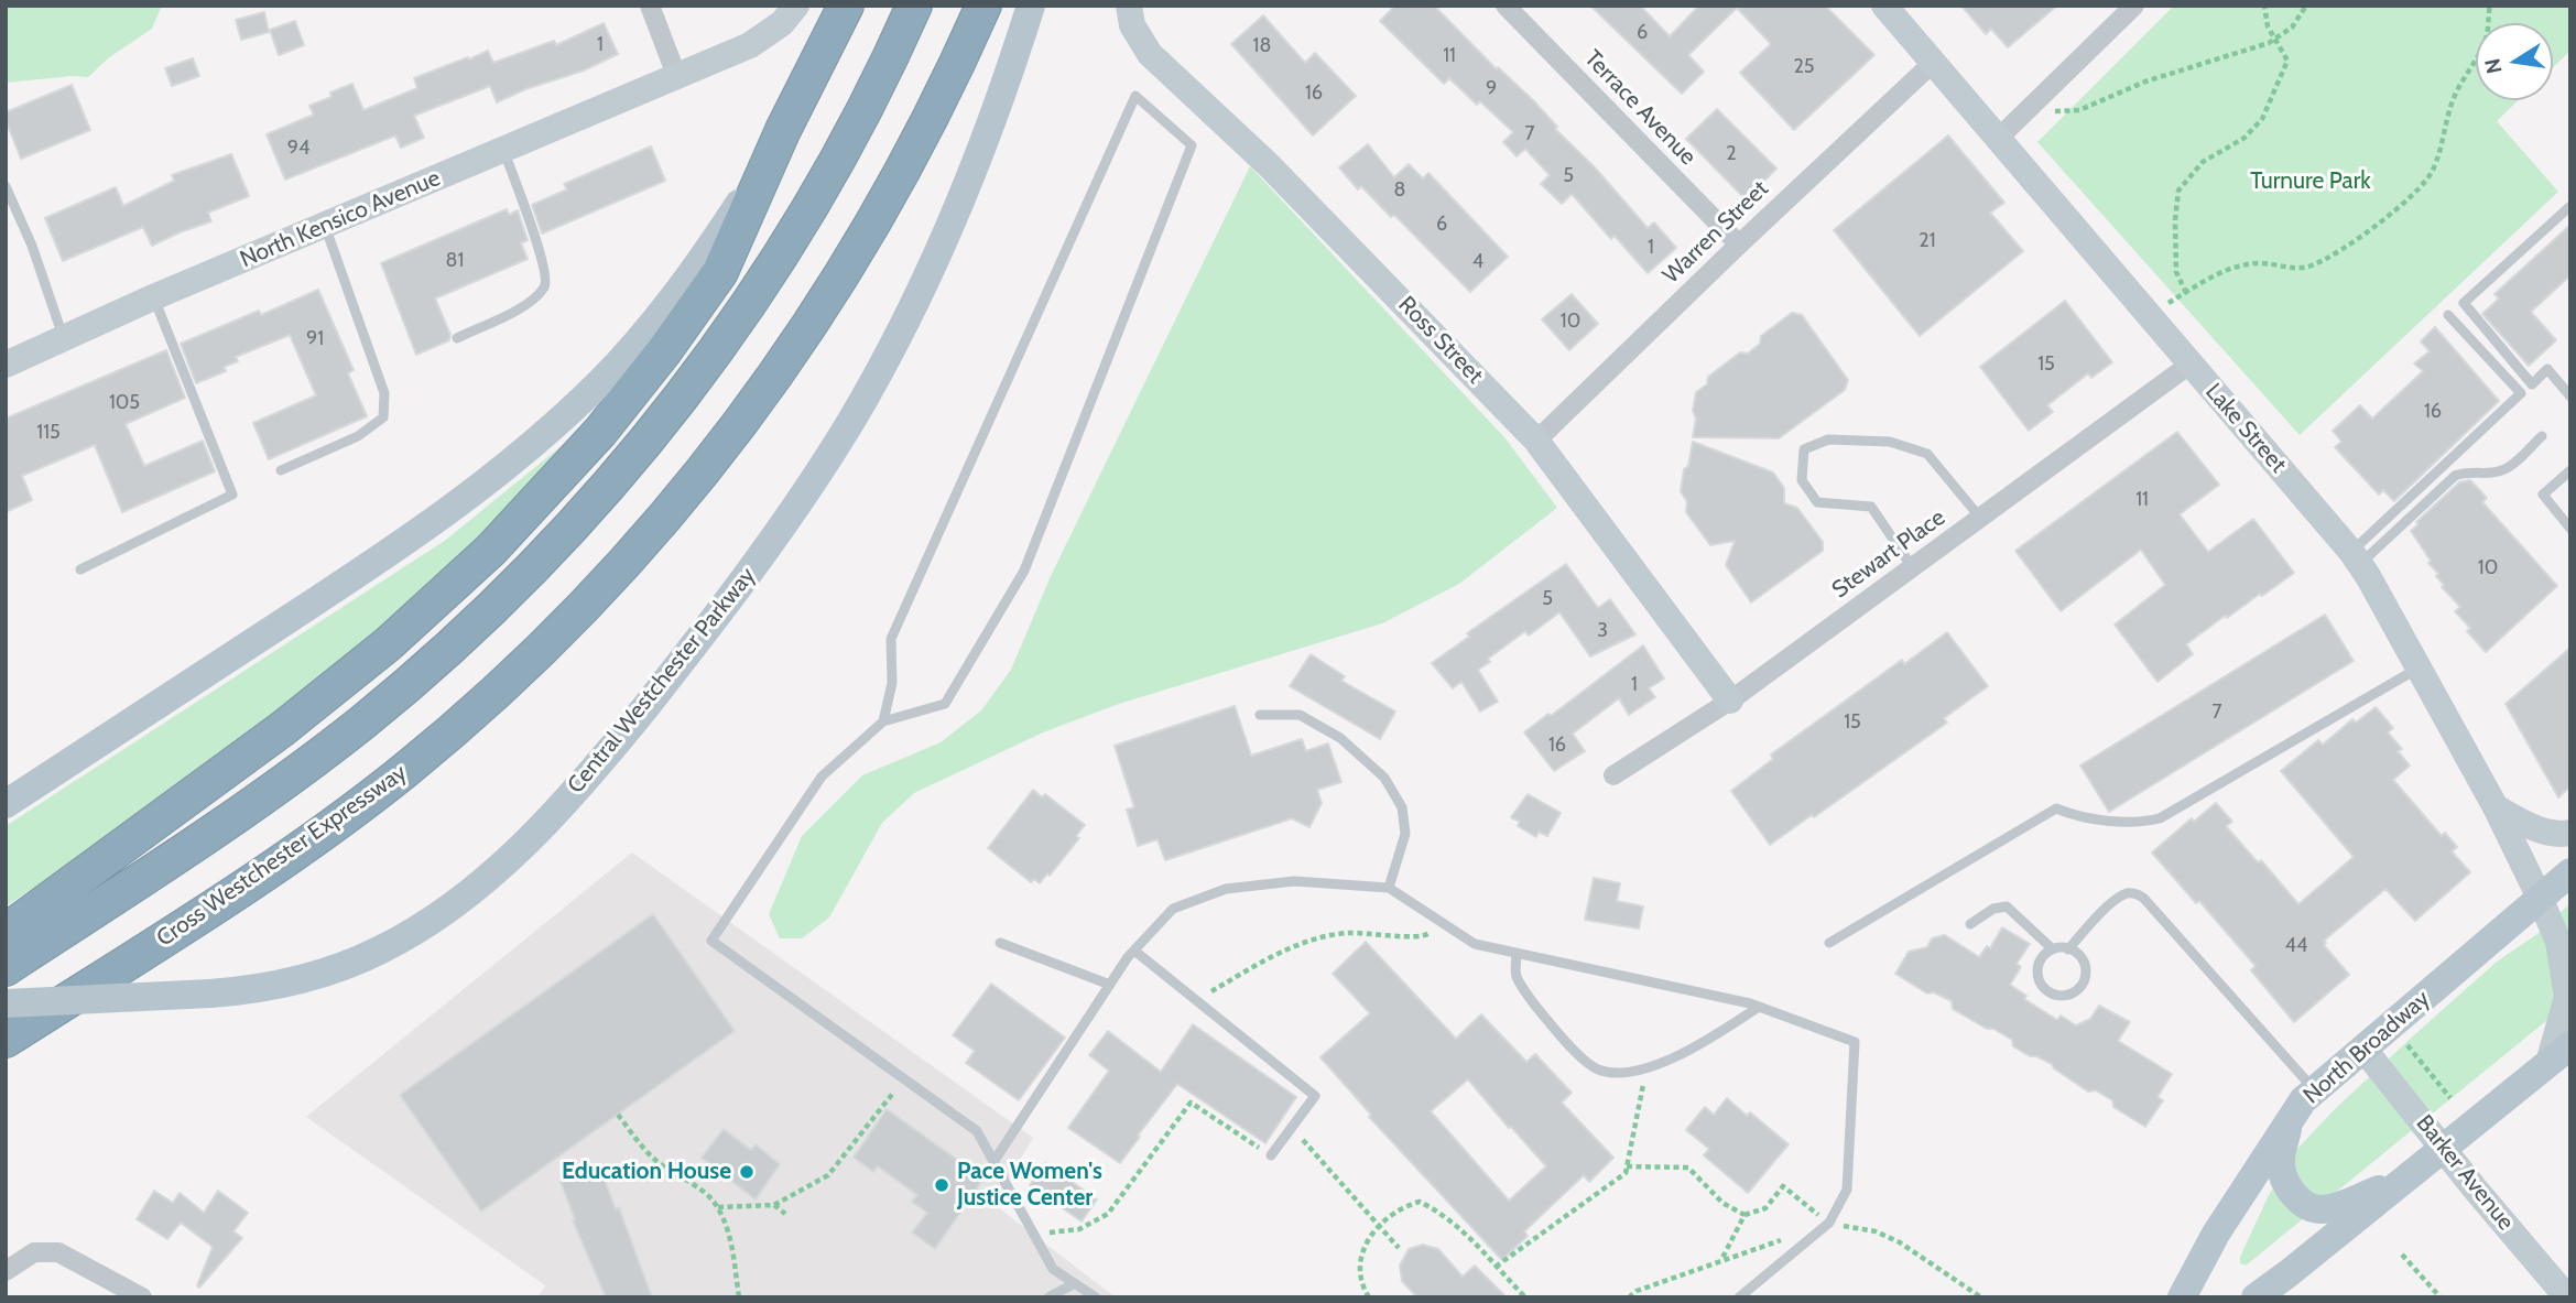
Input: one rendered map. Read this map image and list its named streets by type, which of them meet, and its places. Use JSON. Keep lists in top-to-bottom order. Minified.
{"streets":{"highway":["Cross Westchester Expressway"],"main road":["Central Westchester Parkway","North Broadway"],"street":["Terrace Avenue","North Kensico Avenue","Warren Street","Ross Street","Lake Street","Stewart Place","Barker Avenue"]},"crossings":[["Terrace Avenue","Warren Street"],["Warren Street","Ross Street"],["Warren Street","Lake Street"],["Ross Street","Stewart Place"],["Lake Street","Stewart Place"],["Lake Street","North Broadway"],["North Broadway","Barker Avenue"]],"parks":["Turnure Park"],"places":["Education House","Pace Women's Justice Center"],"house_numbers":["6","1","18","11","25","9","16","7","94","2","5","8","6","21","1","81","4","10","91","15","105","16","115","11","10","5","3","1","7","15","16","44"],"north":"left"}
